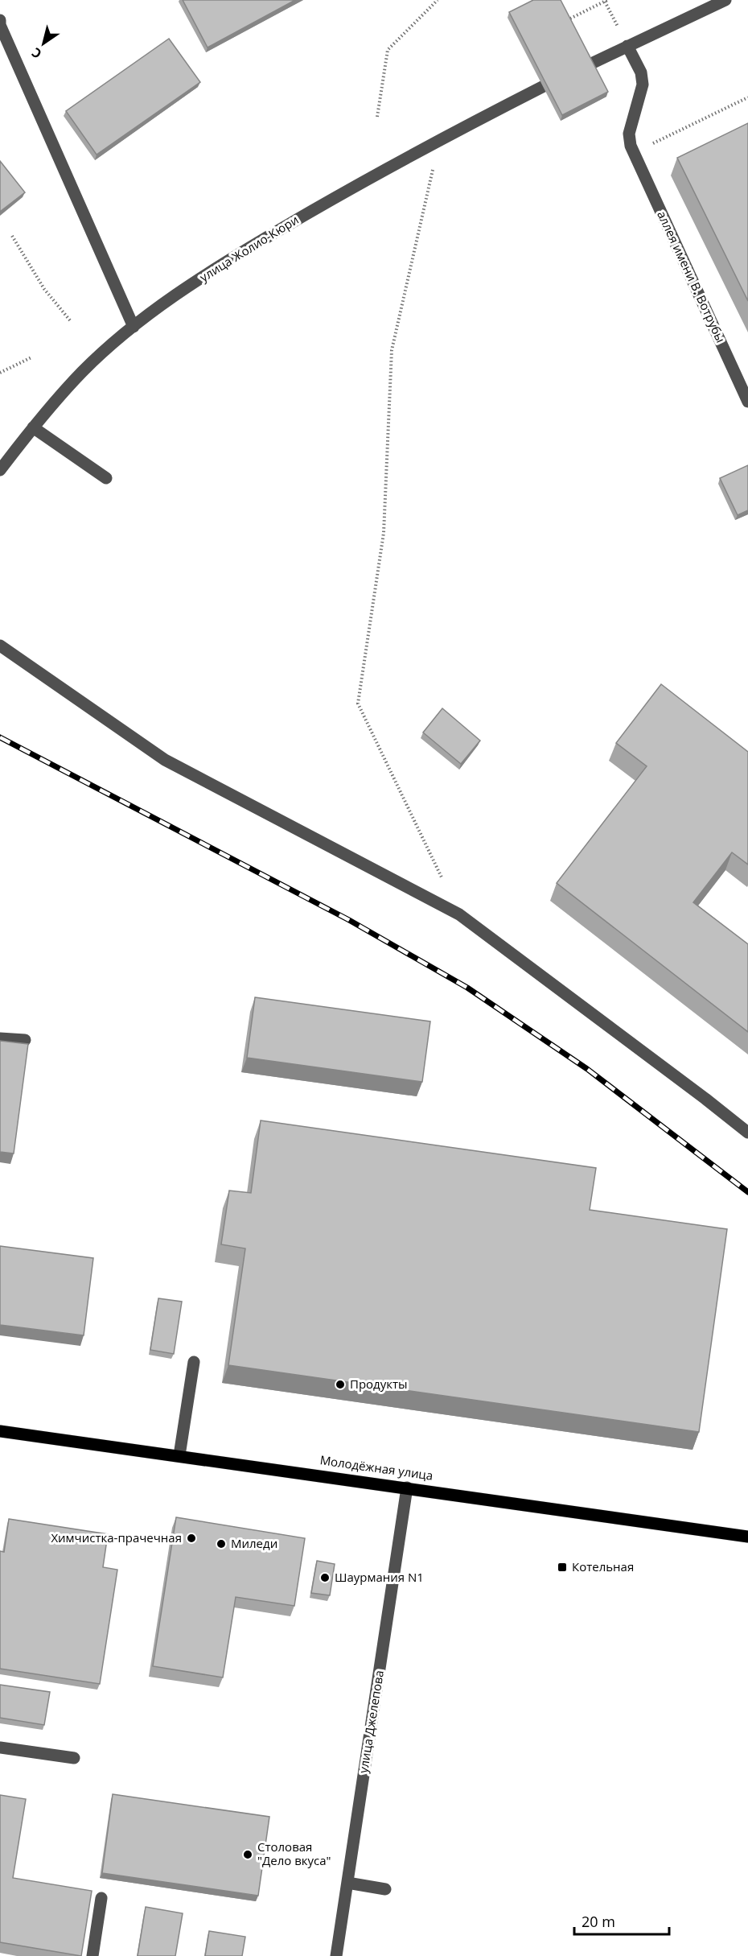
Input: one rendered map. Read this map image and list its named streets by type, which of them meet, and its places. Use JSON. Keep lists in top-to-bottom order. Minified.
{"streets":{"main road":["Молодёжная улица"],"street":["улица Жолио-Кюри","аллея имени В. Вотрубы","улица Джелепова"]},"crossings":[["Молодёжная улица","улица Джелепова"]],"places":{"other":["Продукты","Химчистка-прачечная","Миледи","Шаурмания N1","Столовая \"Дело вкуса\""],"transit":["Котельная"]},"scale_bar":"20 m","north":"bottom left"}
